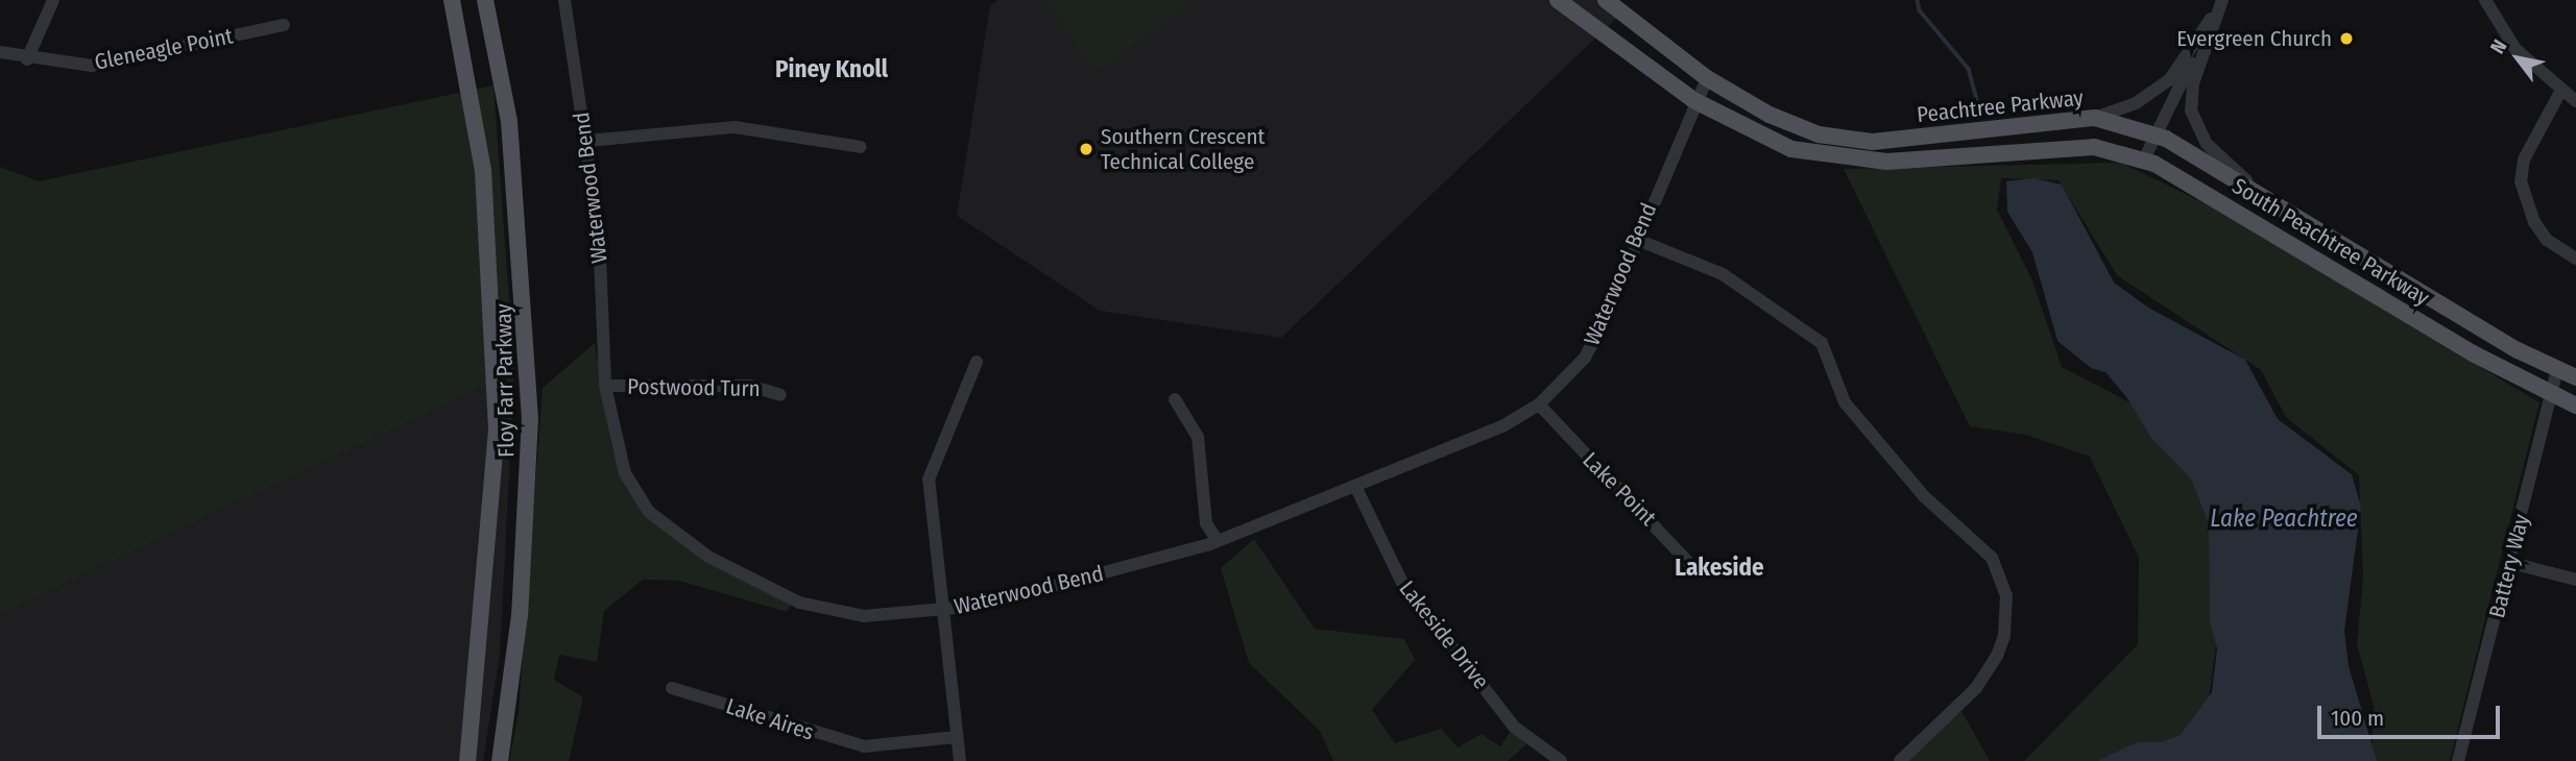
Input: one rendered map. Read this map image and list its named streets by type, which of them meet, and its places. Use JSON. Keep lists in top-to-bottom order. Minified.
{"streets":{"main road":["Peachtree Parkway","South Peachtree Parkway","Floy Farr Parkway"],"street":["Gleneagle Point","Waterwood Bend","Postwood Turn","Lake Point","Battery Way","Lakeside Drive","Lake Aires"]},"crossings":[["Peachtree Parkway","Waterwood Bend"],["Peachtree Parkway","South Peachtree Parkway"],["Waterwood Bend","Postwood Turn"],["Waterwood Bend","Lake Point"],["Waterwood Bend","Lakeside Drive"],["South Peachtree Parkway","Battery Way"]],"districts":["Piney Knoll","Lakeside"],"water":["Lake Peachtree"],"places":["Evergreen Church","Southern Crescent Technical College"],"scale_bar":"100 m","north":"top left"}
